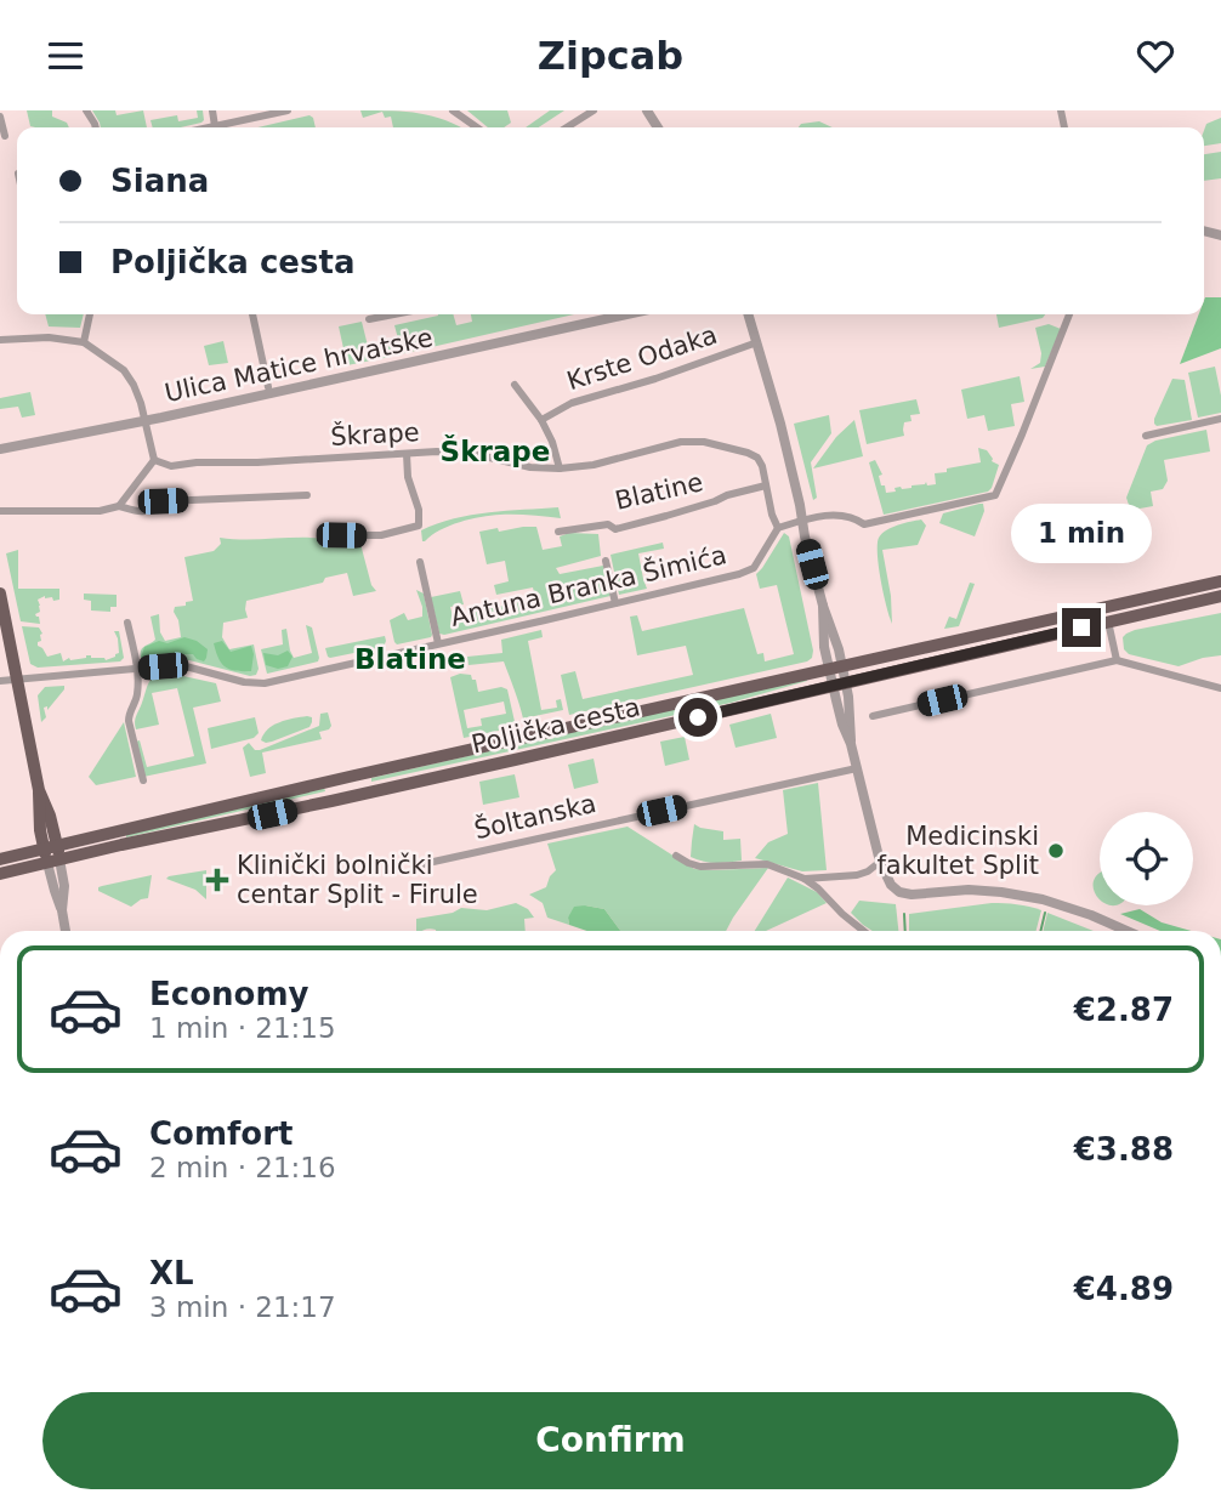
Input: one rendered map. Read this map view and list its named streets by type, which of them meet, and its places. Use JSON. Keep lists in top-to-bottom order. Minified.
{"streets":{"main road":["Poljička cesta"],"street":["Krste Odaka","Ulica Matice hrvatske","Škrape","Blatine","Antuna Branka Šimića","Šoltanska"]},"crossings":[["Škrape","Blatine"]],"districts":["Škrape","Blatine"],"places":{"other":["Medicinski fakultet Split"],"health":["Klinički bolnički centar Split - Firule"]},"page":{"header":"Zipcab","banner":["Siana","Poljička cesta"],"bubble":"1 min","list":[{"name":"Economy","note":"1 min · 21:15","value":"€2.87"},{"name":"Comfort","note":"2 min · 21:16","value":"€3.88"},{"name":"XL","note":"3 min · 21:17","value":"€4.89"}],"buttons":"Confirm"}}
